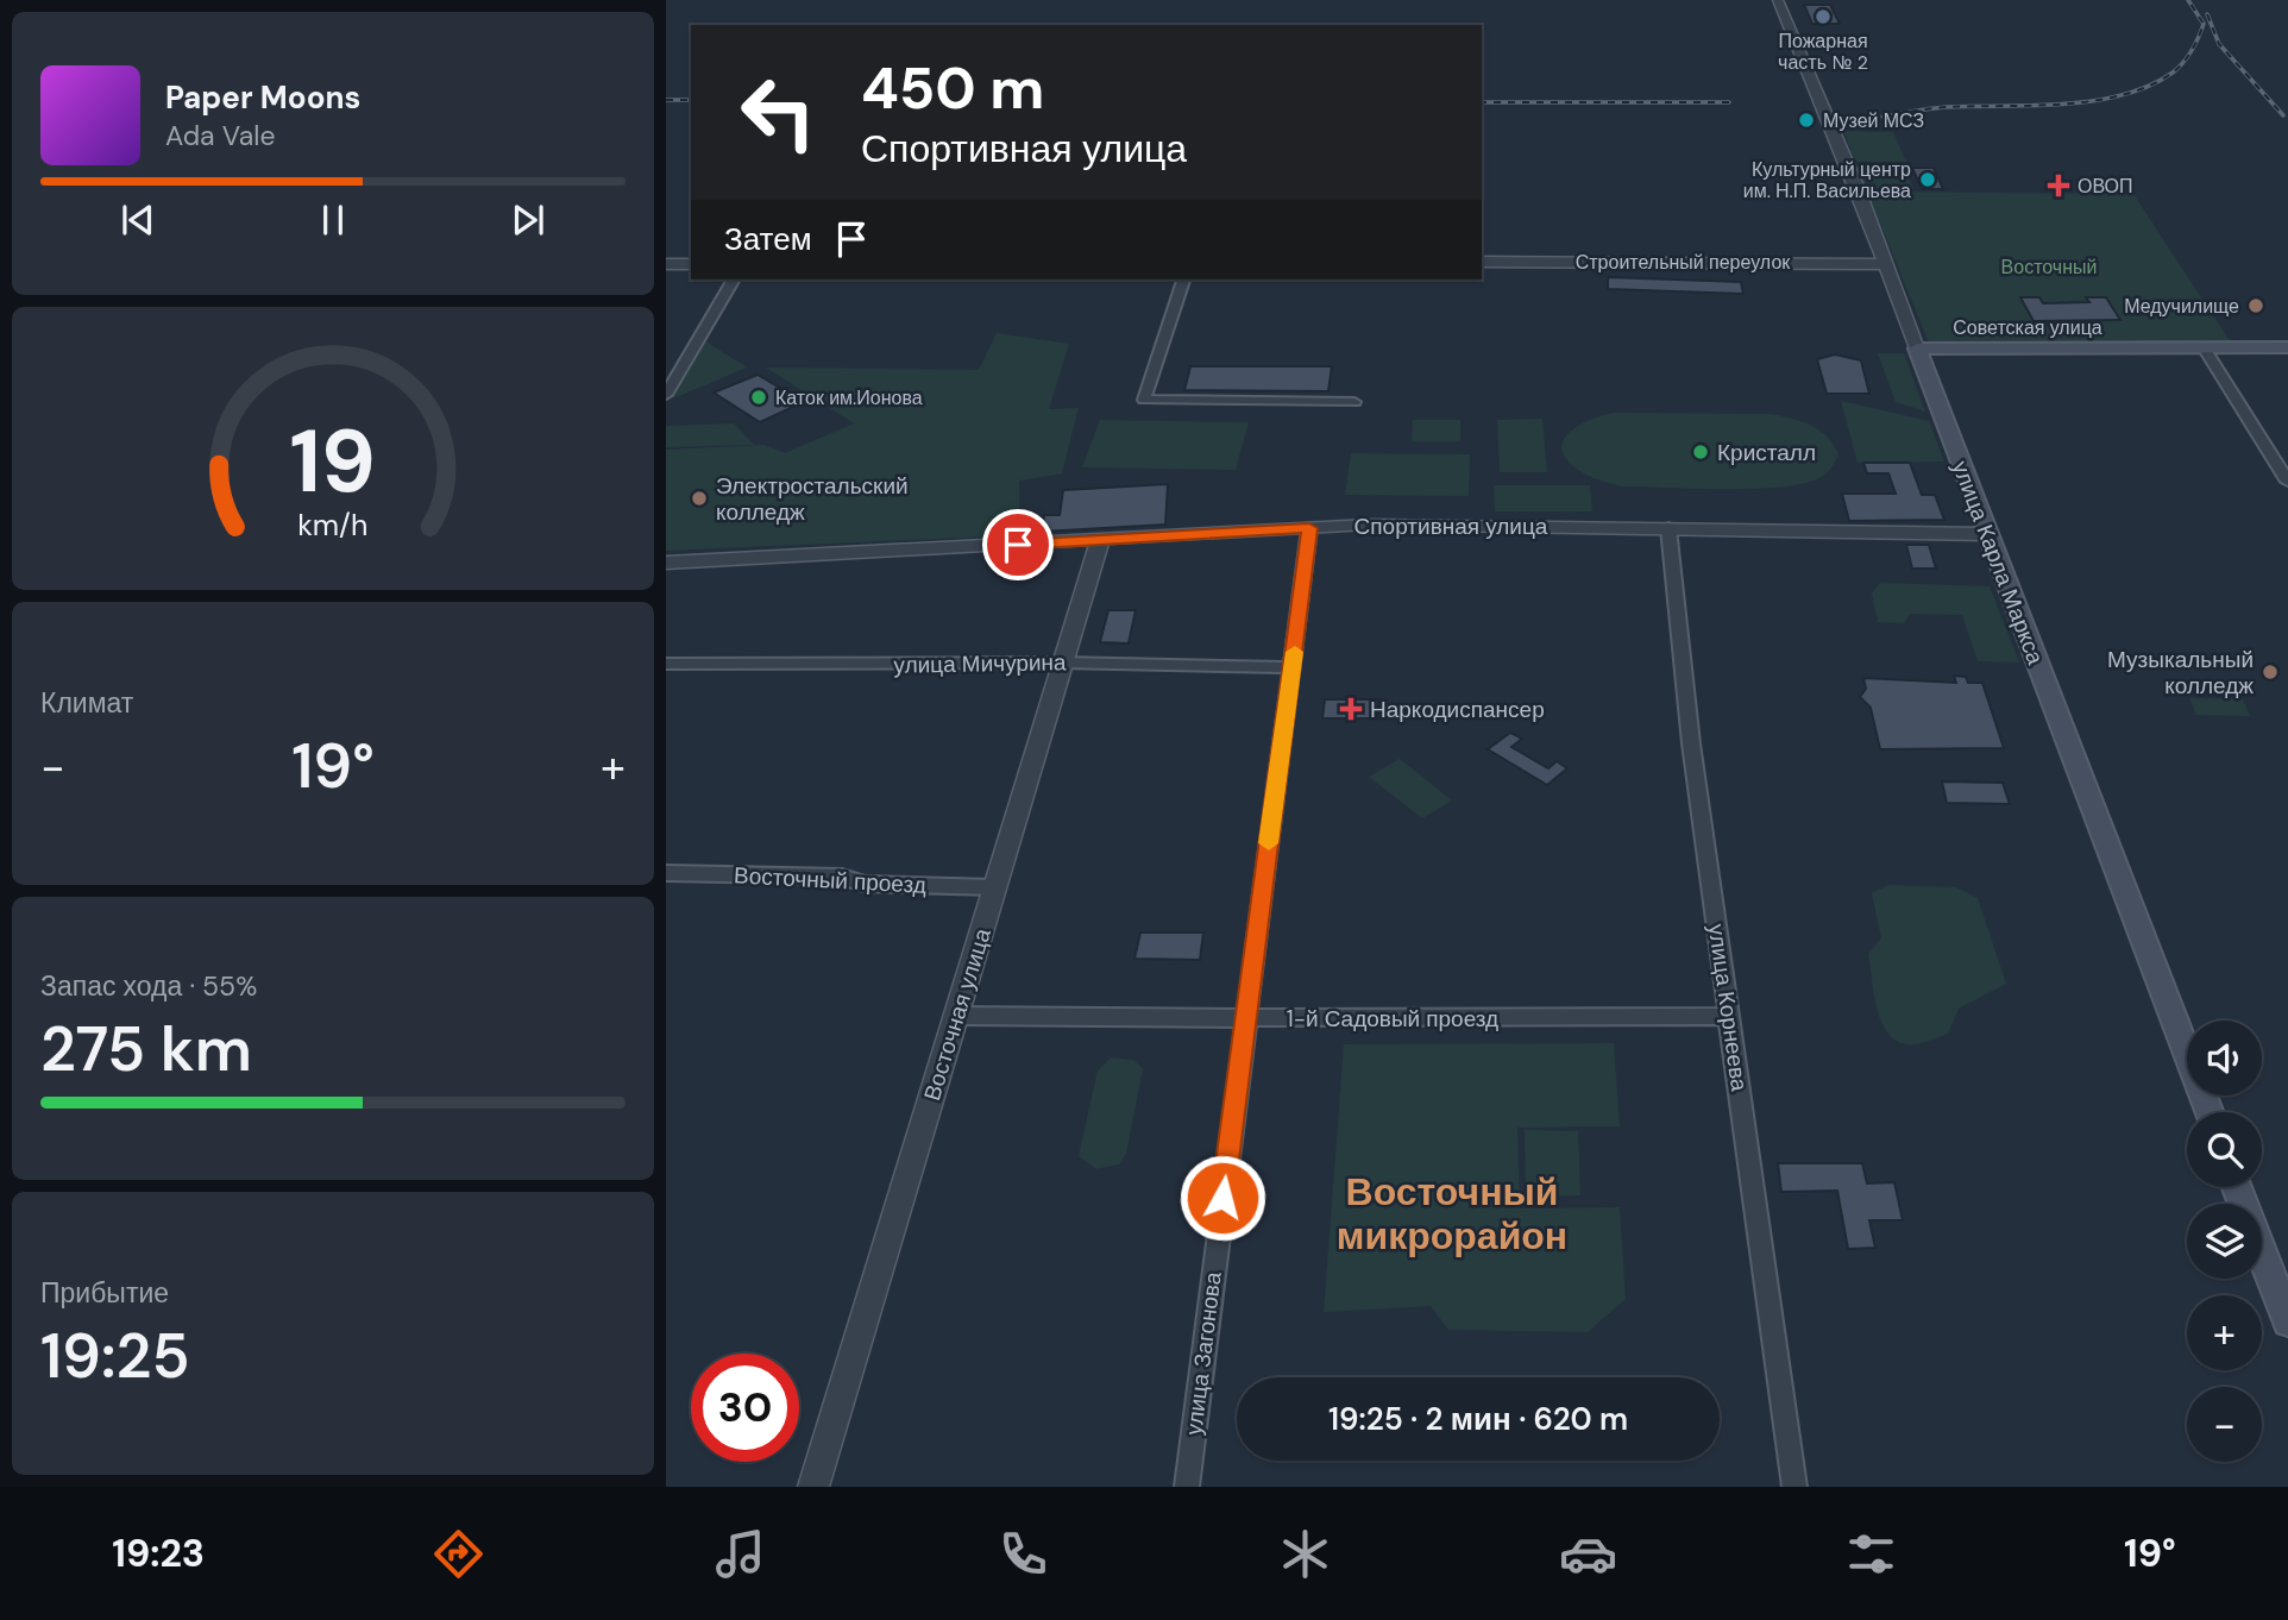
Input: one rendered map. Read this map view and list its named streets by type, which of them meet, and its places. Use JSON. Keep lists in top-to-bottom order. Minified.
{"streets":{"main road":["Советская улица","улица Карла Маркса"],"street":["Строительный переулок","Спортивная улица","улица Мичурина","Восточный проезд","улица Корнеева","Восточная улица","1-й Садовый проезд","улица Загонова"]},"crossings":[["Строительный переулок","улица Карла Маркса"],["Советская улица","улица Карла Маркса"],["Спортивная улица","улица Карла Маркса"],["Спортивная улица","улица Корнеева"],["Спортивная улица","Восточная улица"],["Спортивная улица","улица Загонова"],["улица Мичурина","Восточная улица"],["улица Мичурина","улица Загонова"],["Восточный проезд","Восточная улица"],["улица Корнеева","1-й Садовый проезд"],["Восточная улица","1-й Садовый проезд"],["1-й Садовый проезд","улица Загонова"]],"districts":["Восточный микрорайон"],"parks":["Восточный"],"places":{"other":["Пожарная часть № 2","Музей МСЗ","Культурный центр им. Н.П. Васильева","Медучилище","Каток им.Ионова","Кристалл","Электростальский колледж","Музыкальный колледж"],"health":["ОВОП","Наркодиспансер"]},"page":{"turn":["450 m","Спортивная улица"],"song":["Paper Moons","Ada Vale"],"then":"Затем","tile":["Климат",["Запас хода · 55%","275 km"],["Прибытие","19:25"]],"heat":["−","19°","+"],"map_buttons":["+","−"],"limit":"30","trip":"19:25 · 2 мин · 620 m","tabs":["19:23","19°"],"gauge":["19","km/h"]}}
